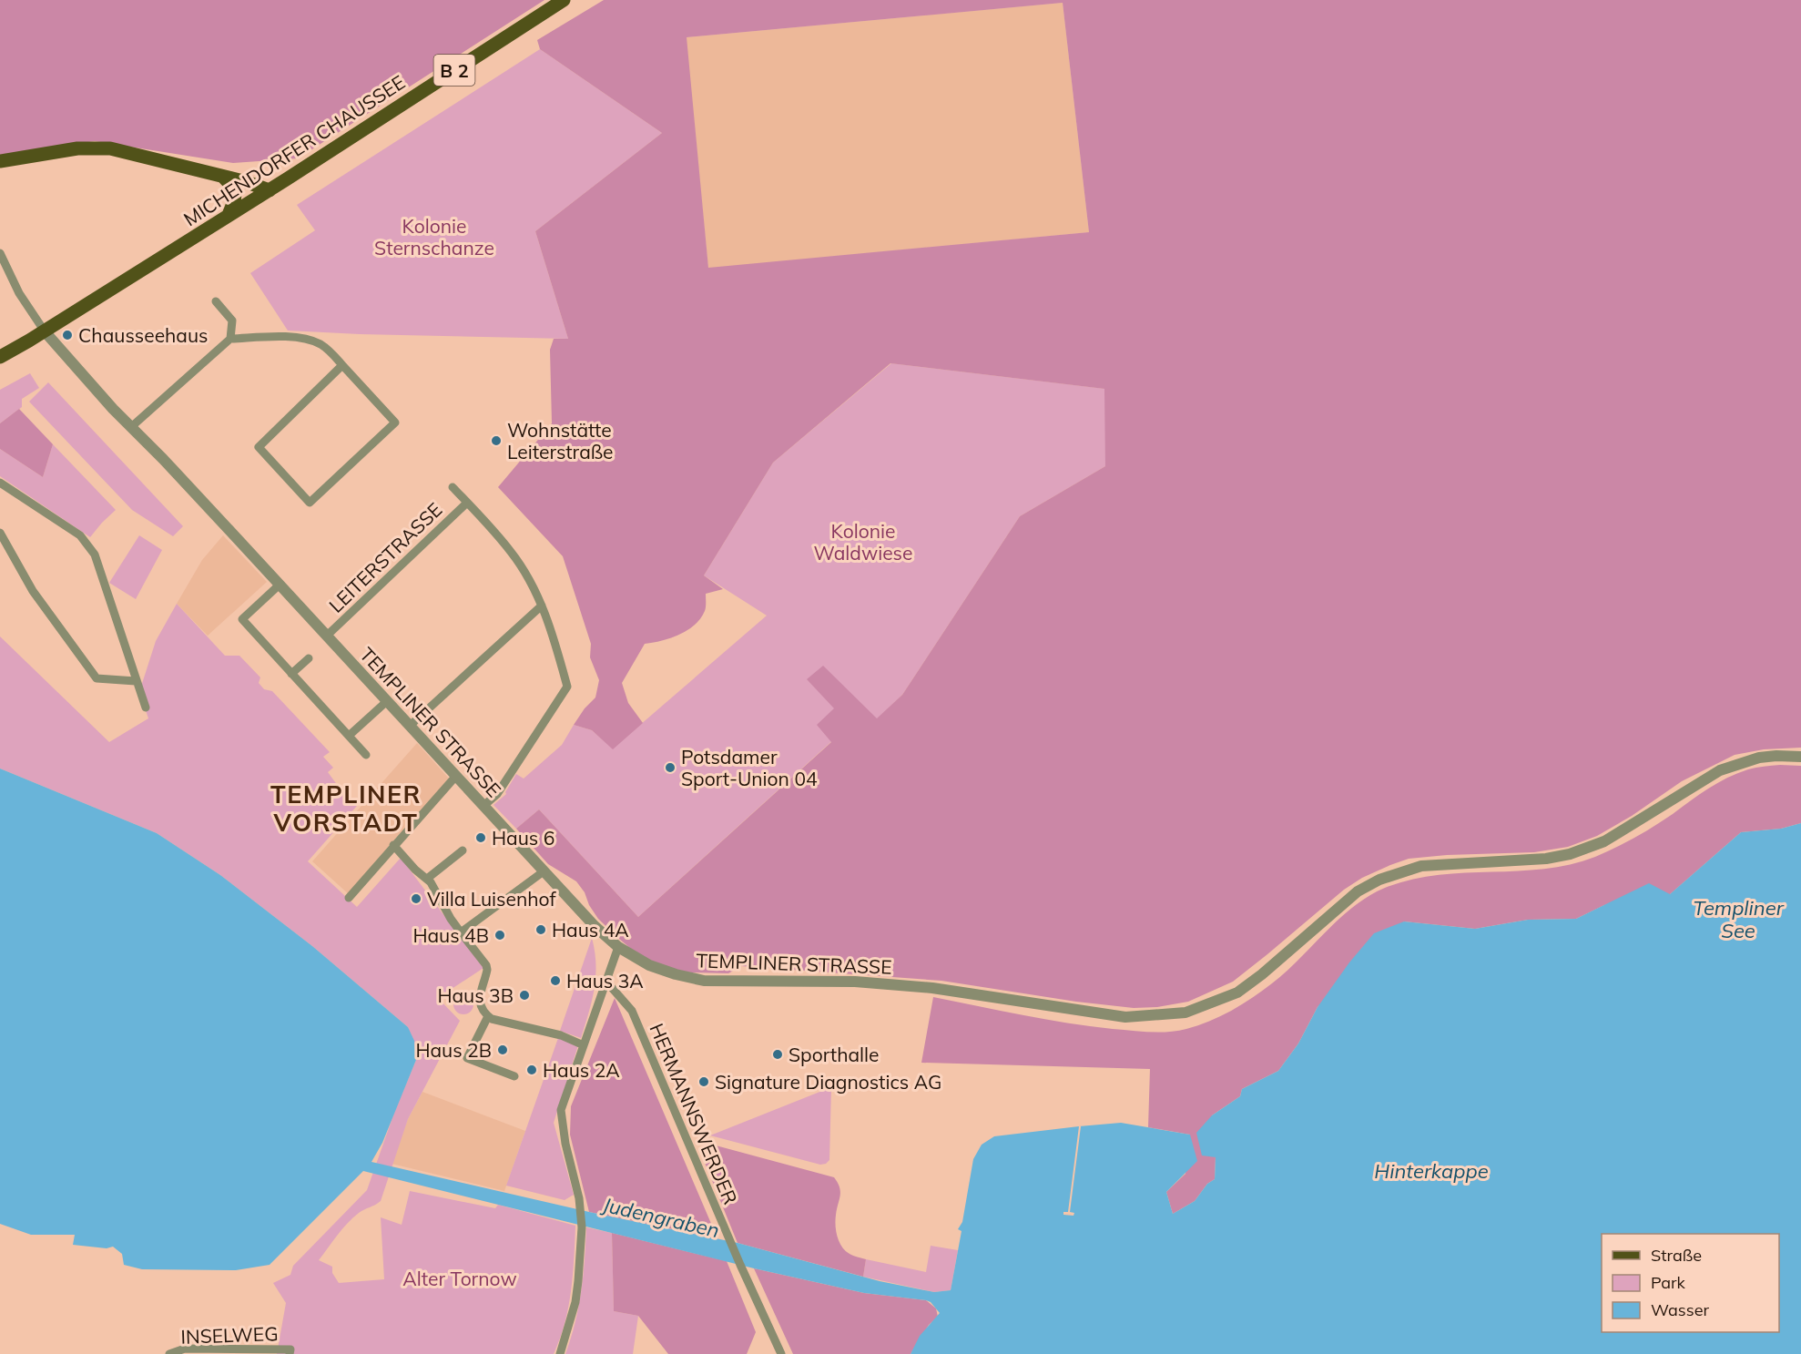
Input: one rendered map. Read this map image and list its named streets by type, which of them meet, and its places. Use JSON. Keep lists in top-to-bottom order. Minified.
{"streets":{"main road":["B 2","MICHENDORFER CHAUSSEE"],"street":["LEITERSTRASSE","TEMPLINER STRASSE","HERMANNSWERDER","INSELWEG"]},"crossings":[["B 2","MICHENDORFER CHAUSSEE"],["B 2","TEMPLINER STRASSE"],["MICHENDORFER CHAUSSEE","TEMPLINER STRASSE"],["LEITERSTRASSE","TEMPLINER STRASSE"]],"districts":["TEMPLINER VORSTADT"],"water":["Templiner See","Hinterkappe","Judengraben"],"parks":["Kolonie Sternschanze","Kolonie Waldwiese","Alter Tornow"],"places":["Chausseehaus","Wohnstätte Leiterstraße","Potsdamer Sport-Union 04","Haus 6","Villa Luisenhof","Haus 4A","Haus 4B","Haus 3A","Haus 3B","Haus 2B","Sporthalle","Haus 2A","Signature Diagnostics AG"],"legend":["Straße","Park","Wasser"]}
